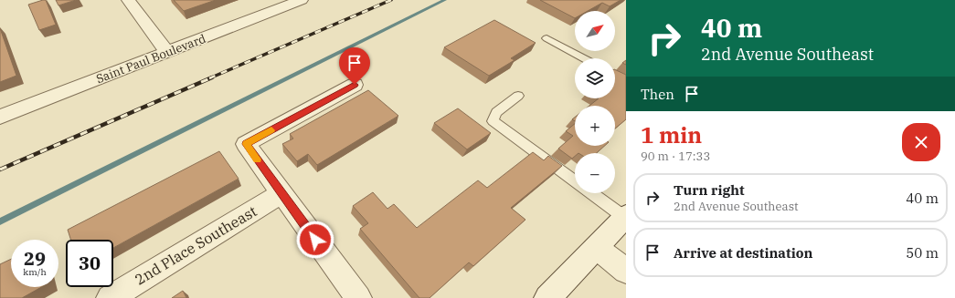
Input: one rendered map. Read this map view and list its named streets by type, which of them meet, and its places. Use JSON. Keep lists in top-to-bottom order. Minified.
{"streets":{"street":["Saint Paul Boulevard","2nd Place Southeast"]},"north":"top right","page":{"turn":["40 m","2nd Avenue Southeast"],"map_buttons":["+","−"],"then":"Then","heading":["1 min","90 m · 17:33"],"list":[{"name":"Turn right","note":"2nd Avenue Southeast","value":"40 m"},{"name":"Arrive at destination","value":"50 m"}],"speed":"29 km/h","limit":"30"}}
